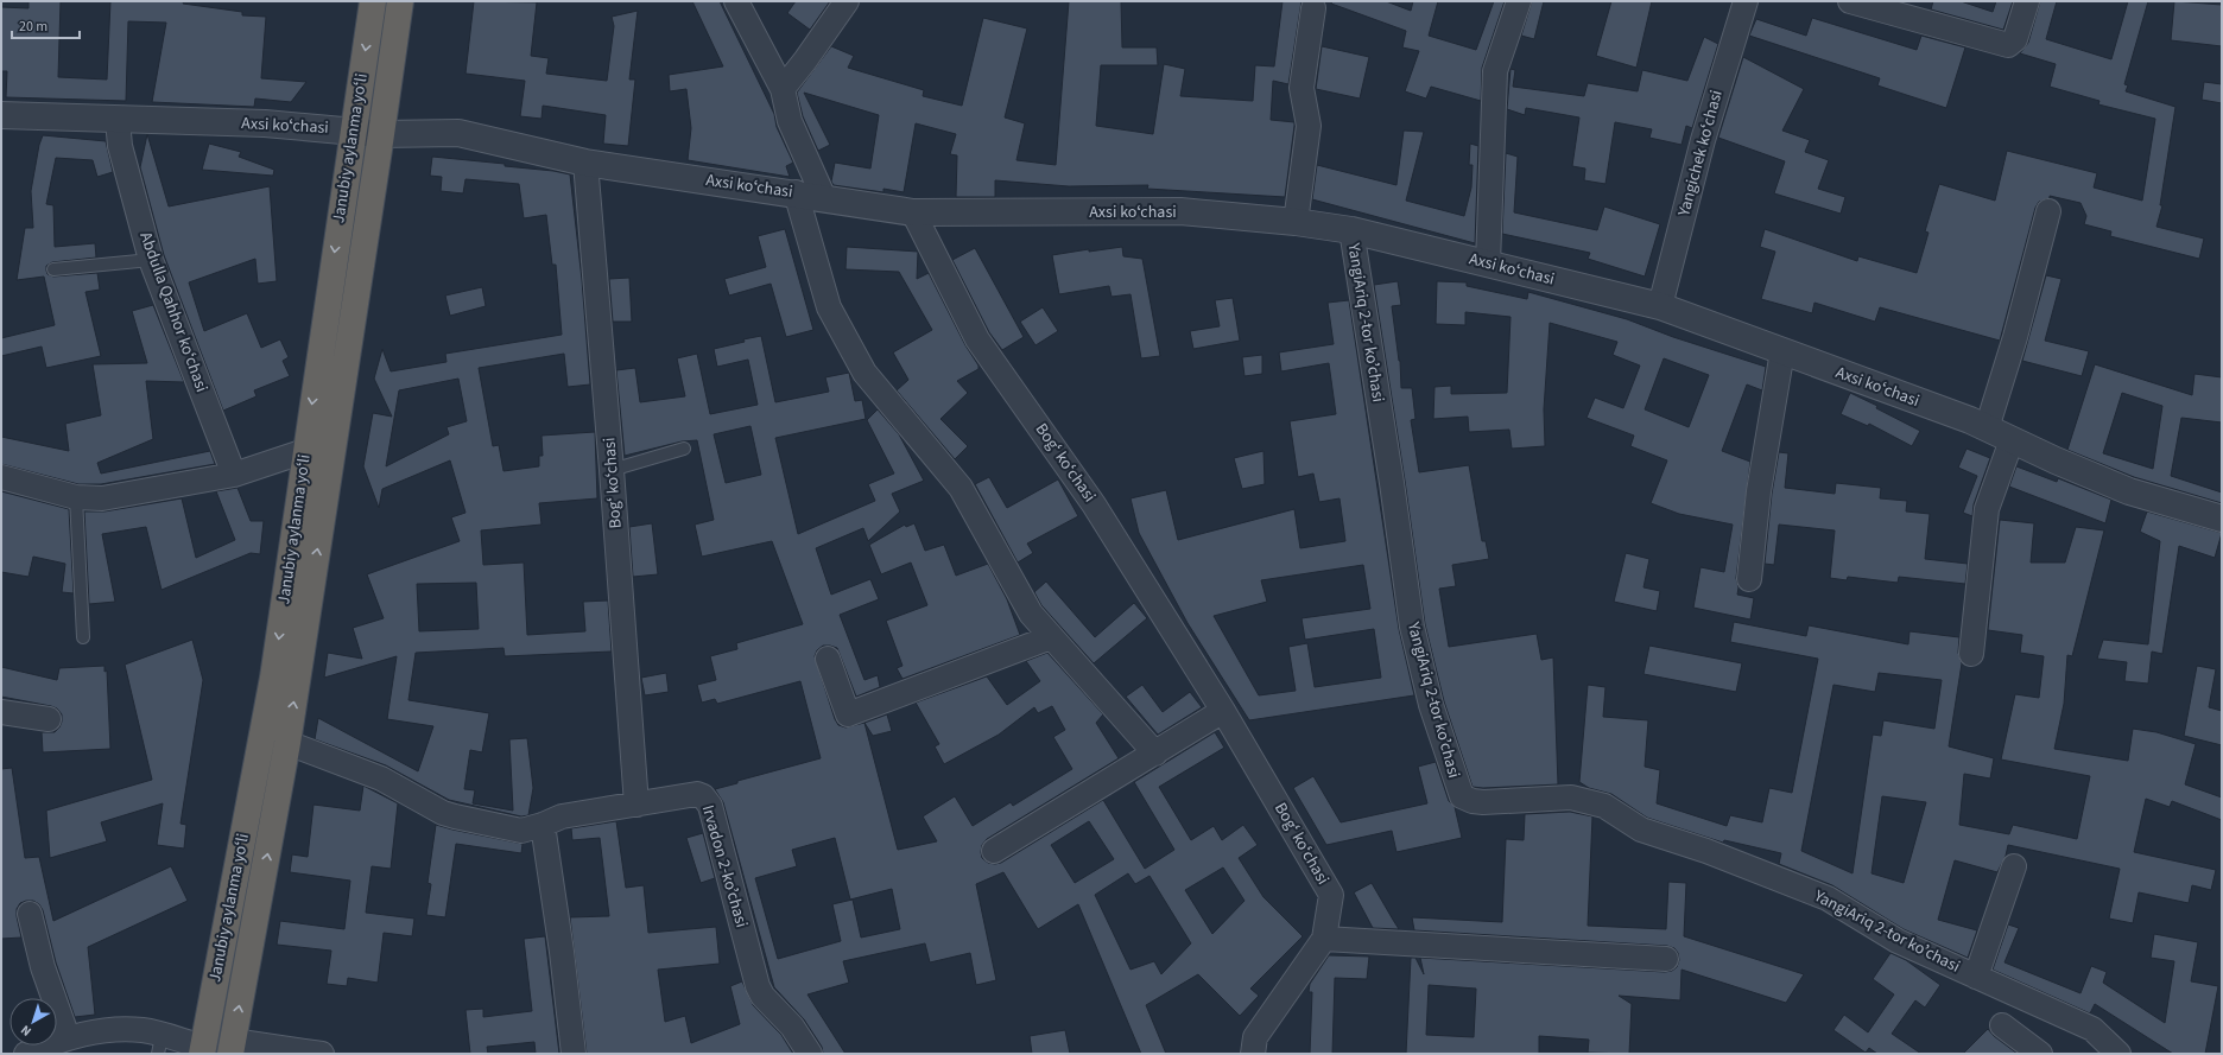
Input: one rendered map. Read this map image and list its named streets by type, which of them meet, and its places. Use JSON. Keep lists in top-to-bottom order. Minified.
{"streets":{"highway":["Janubiy aylanma yoʻli"],"street":["Axsi koʻchasi","Yangichek koʻchasi","Abdulla Qahhor koʻchasi","YangiАriq 2-tor koʼchasi","Bogʻ koʻchasi","Irvadon 2-koʼchasi"]},"crossings":[["Axsi koʻchasi","Janubiy aylanma yoʻli"],["Axsi koʻchasi","Yangichek koʻchasi"],["Axsi koʻchasi","Abdulla Qahhor koʻchasi"],["Axsi koʻchasi","YangiАriq 2-tor koʼchasi"],["Axsi koʻchasi","Bogʻ koʻchasi"],["Janubiy aylanma yoʻli","Irvadon 2-koʼchasi"],["Bogʻ koʻchasi","Irvadon 2-koʼchasi"]],"scale_bar":"20 m","north":"bottom left"}
